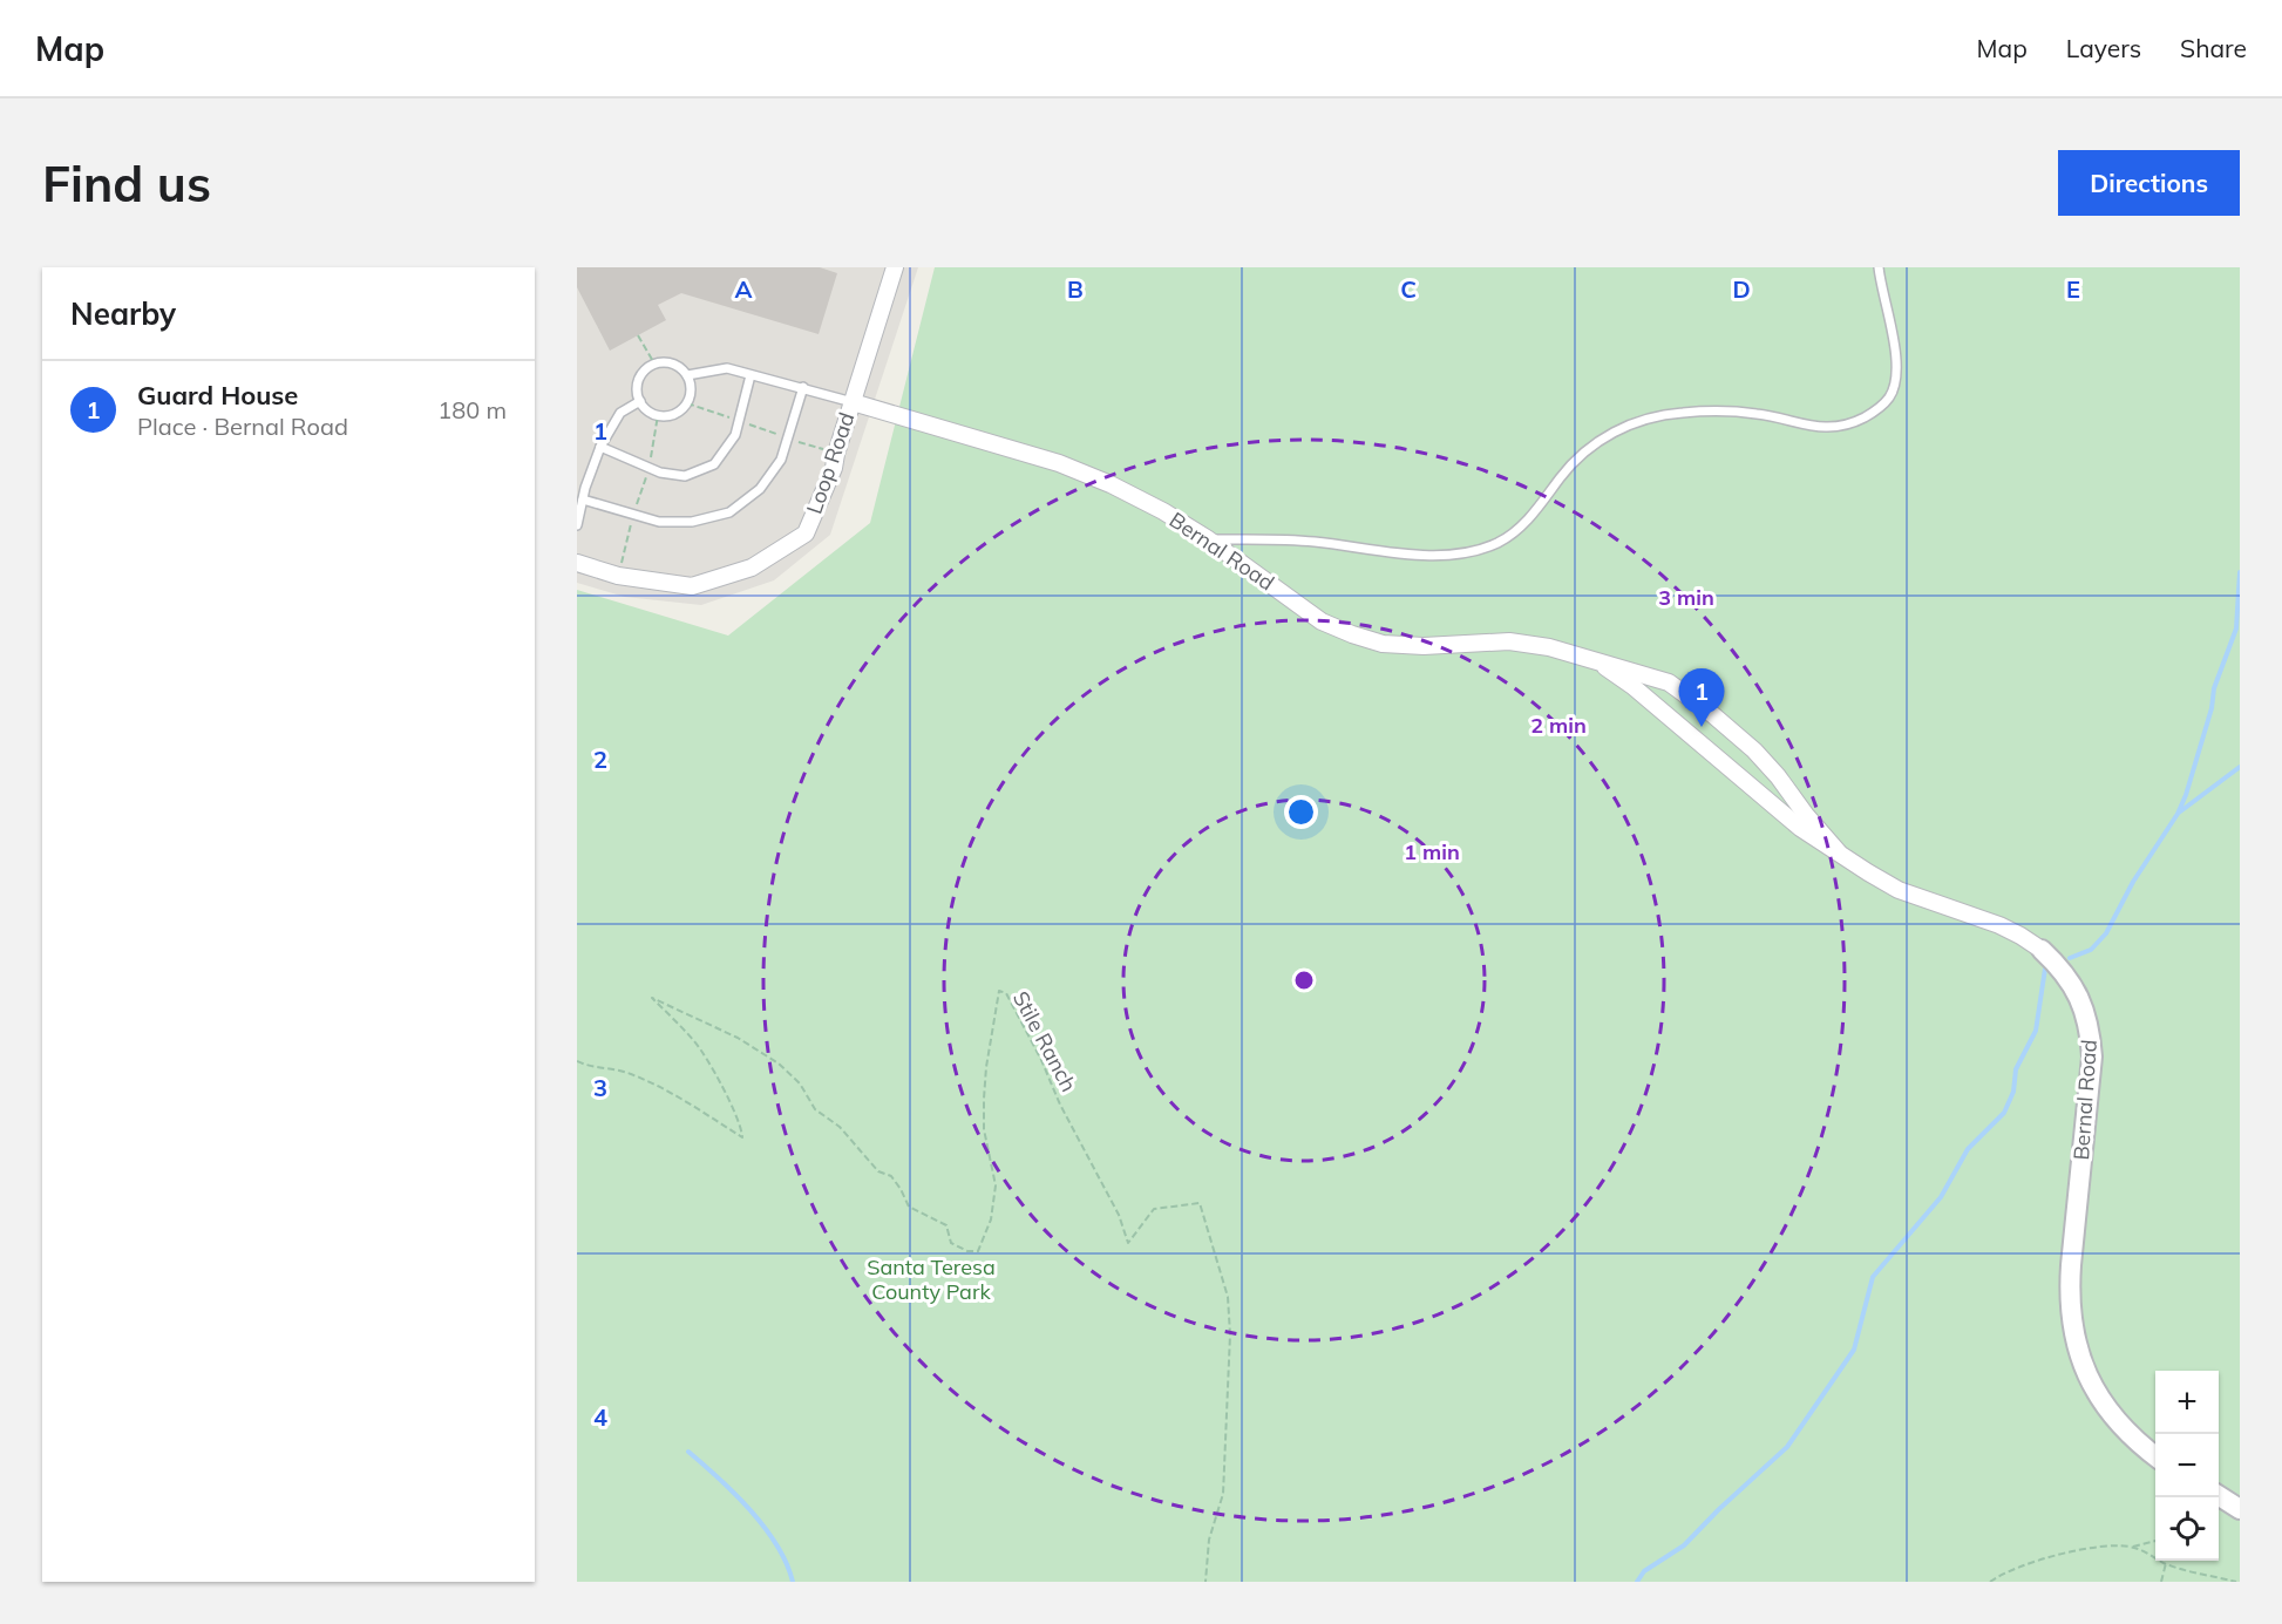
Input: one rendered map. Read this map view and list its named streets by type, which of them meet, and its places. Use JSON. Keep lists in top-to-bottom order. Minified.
{"streets":{"street":["Loop Road","Bernal Road"],"path":["Stile Ranch"]},"crossings":[["Loop Road","Bernal Road"]],"parks":["Santa Teresa County Park"],"page":{"header":"Map","nav":["Map","Layers","Share"],"buttons":"Directions","title":"Find us","heading":"Nearby","list":[{"mark":"1","name":"Guard House","note":"Place · Bernal Road","value":"180 m"}],"pins":"1","map_buttons":["+","−"]},"grid":{"columns":["A","B","C","D","E"],"rows":["1","2","3","4"]},"rings":["3 min","2 min","1 min"]}
